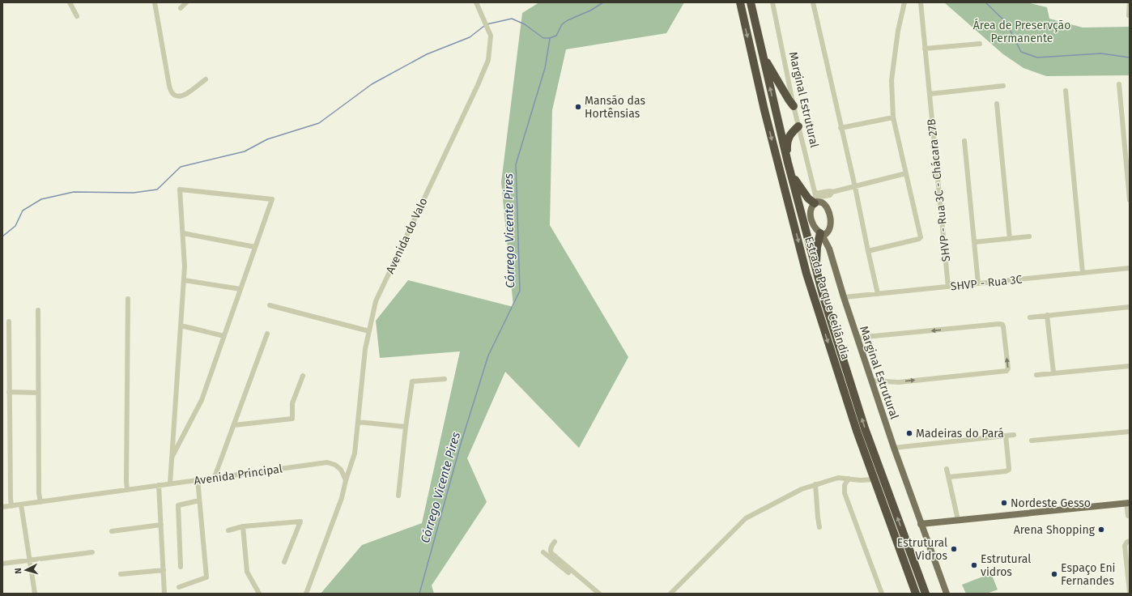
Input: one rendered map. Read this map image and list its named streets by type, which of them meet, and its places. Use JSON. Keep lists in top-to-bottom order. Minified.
{"streets":{"highway":["Estrada Parque Ceilândia"],"main road":["Marginal Estrutural"],"street":["SHVP - Rua 3C - Chácara 27B","Avenida do Valo","SHVP - Rua 3C","Avenida Principal"]},"crossings":[["Marginal Estrutural","SHVP - Rua 3C"],["SHVP - Rua 3C - Chácara 27B","SHVP - Rua 3C"],["Avenida do Valo","Avenida Principal"]],"water":["Córrego Vicente Pires"],"parks":["Área de Preservção Permanente"],"places":["Mansão das Hortênsias","Madeiras do Pará","Nordeste Gesso","Arena Shopping","Estrutural Vidros","Estrutural vidros","Espaço Eni Fernandes"],"north":"left"}
